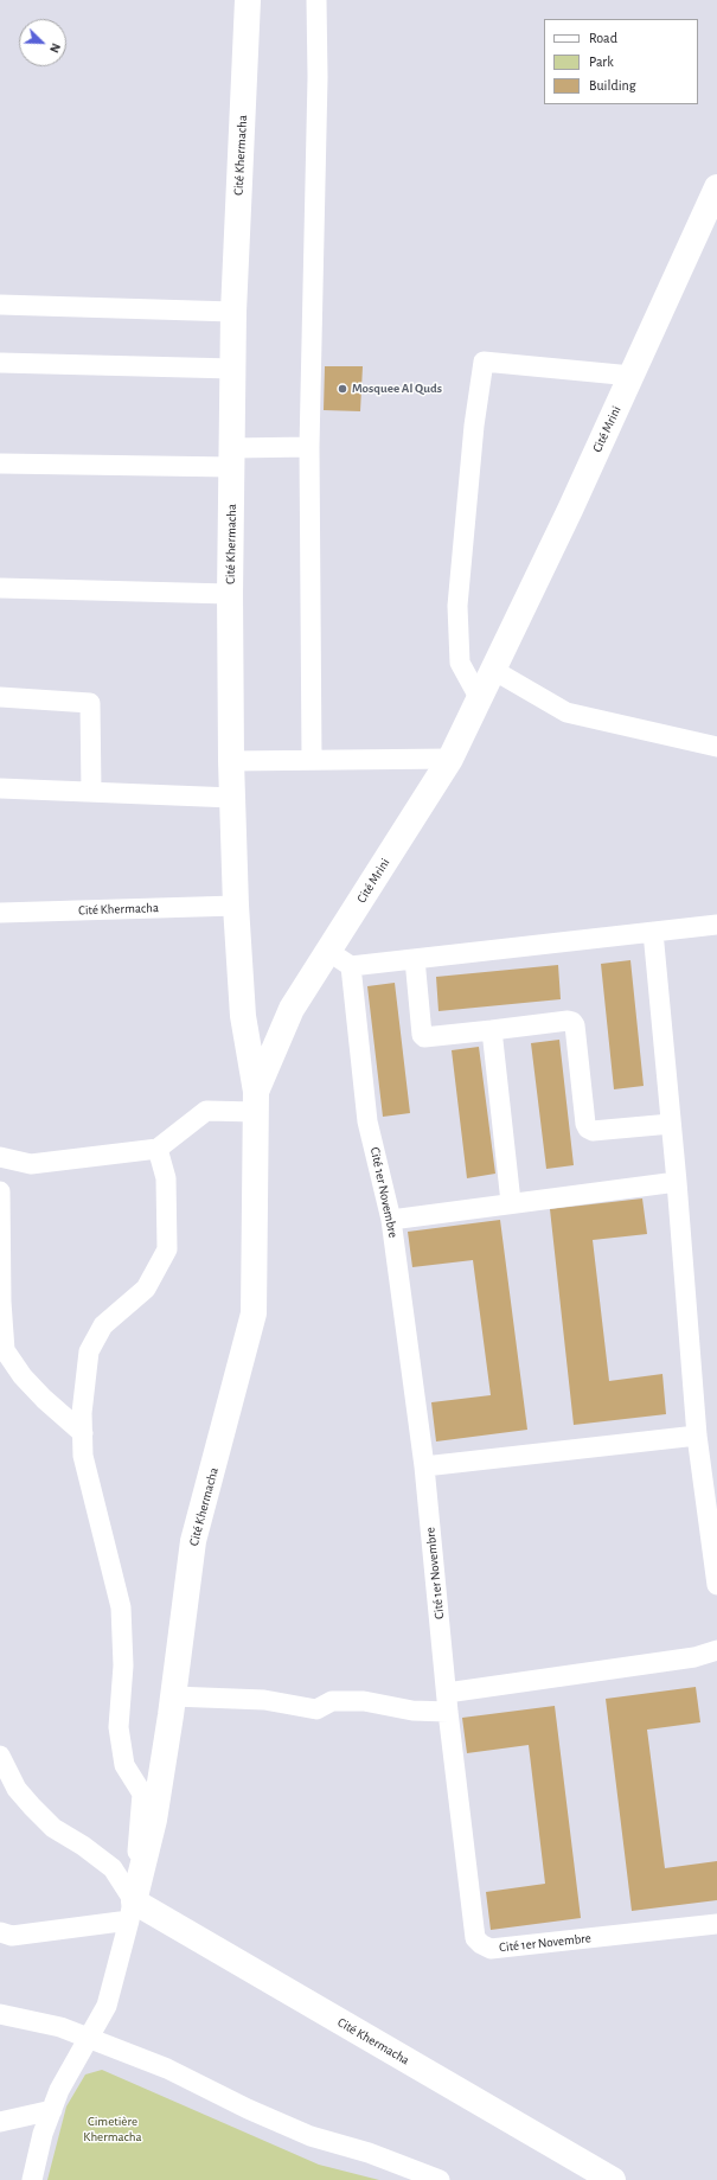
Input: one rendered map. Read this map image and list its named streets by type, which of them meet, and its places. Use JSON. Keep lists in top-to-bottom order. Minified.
{"streets":{"street":["Cité Khermacha","Cité Mrini","Cité 1er Novembre"]},"crossings":[["Cité Khermacha","Cité Mrini"]],"parks":["Cimetière Khermacha"],"places":["Mosquee Al Quds"],"legend":["Road","Park","Building"],"north":"bottom right"}
